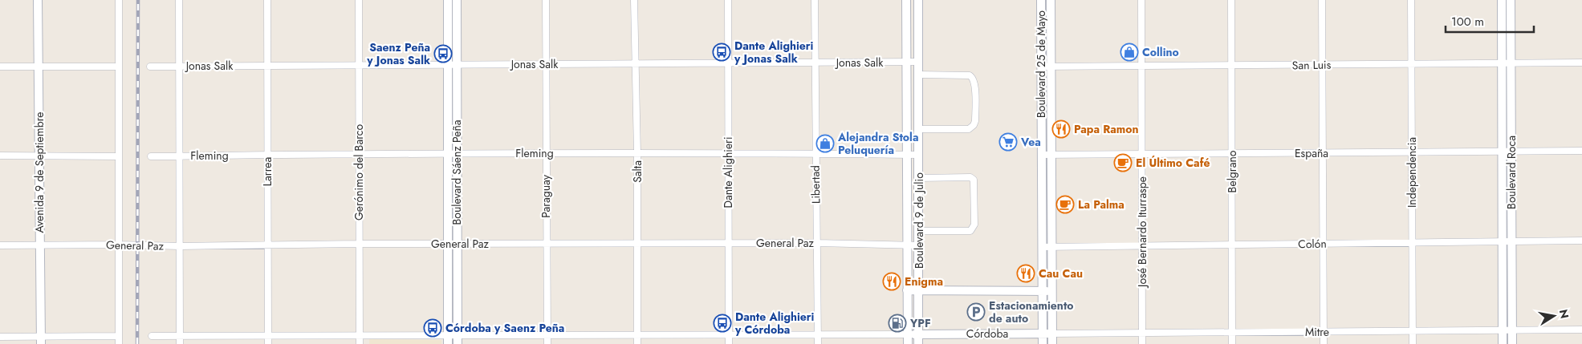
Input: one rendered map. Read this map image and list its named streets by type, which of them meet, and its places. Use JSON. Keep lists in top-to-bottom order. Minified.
{"streets":{"main road":["Boulevard 25 de Mayo","Avenida 9 de Septiembre","Boulevard Sáenz Peña","Boulevard Roca","Boulevard 9 de Julio","Córdoba"],"street":["Jonas Salk","San Luis","Fleming","España","Larrea","Salta","Belgrano","Gerónimo del Barco","Dante Alighieri","Independencia","Libertad","Paraguay","José Bernardo Iturraspe","General Paz","Colón","Mitre"]},"crossings":[["Jonas Salk","Larrea"],["Jonas Salk","Salta"],["Jonas Salk","Gerónimo del Barco"],["Jonas Salk","Boulevard Sáenz Peña"],["Jonas Salk","Dante Alighieri"],["Jonas Salk","Libertad"],["Jonas Salk","Paraguay"],["Jonas Salk","Boulevard 9 de Julio"],["Boulevard 25 de Mayo","San Luis"],["Boulevard 25 de Mayo","España"],["Boulevard 25 de Mayo","Colón"],["Boulevard 25 de Mayo","Mitre"],["Boulevard 25 de Mayo","Córdoba"],["San Luis","Belgrano"],["San Luis","Independencia"],["San Luis","Boulevard Roca"],["San Luis","José Bernardo Iturraspe"],["Fleming","Larrea"],["Fleming","Salta"],["Fleming","Gerónimo del Barco"],["Fleming","Boulevard Sáenz Peña"],["Fleming","Dante Alighieri"],["Fleming","Libertad"],["Fleming","Paraguay"],["Fleming","Boulevard 9 de Julio"],["España","Belgrano"],["España","Independencia"],["España","Boulevard Roca"],["España","José Bernardo Iturraspe"],["Larrea","General Paz"],["Larrea","Córdoba"],["Salta","General Paz"],["Salta","Córdoba"],["Belgrano","Colón"],["Belgrano","Mitre"],["Avenida 9 de Septiembre","General Paz"],["Gerónimo del Barco","General Paz"],["Gerónimo del Barco","Córdoba"],["Boulevard Sáenz Peña","General Paz"],["Boulevard Sáenz Peña","Córdoba"],["Dante Alighieri","General Paz"],["Dante Alighieri","Córdoba"],["Independencia","Colón"],["Independencia","Mitre"],["Boulevard Roca","Colón"],["Boulevard Roca","Mitre"],["Libertad","General Paz"],["Libertad","Córdoba"],["Paraguay","General Paz"],["Paraguay","Córdoba"],["Boulevard 9 de Julio","General Paz"],["Boulevard 9 de Julio","Córdoba"],["José Bernardo Iturraspe","Colón"],["José Bernardo Iturraspe","Mitre"],["Mitre","Córdoba"]],"places":{"bus stop":["Dante Alighieri y Jonas Salk","Saenz Peña y Jonas Salk","Dante Alighieri y Córdoba","Córdoba y Saenz Peña"],"shop":["Collino","Alejandra Stola Peluquería"],"restaurant":["Papa Ramon","Cau Cau","Enigma"],"supermarket":["Vea"],"cafe":["El Último Café","La Palma"],"parking":["Estacionamiento de auto"],"fuel station":["YPF"]},"scale_bar":"100 m","north":"right"}
